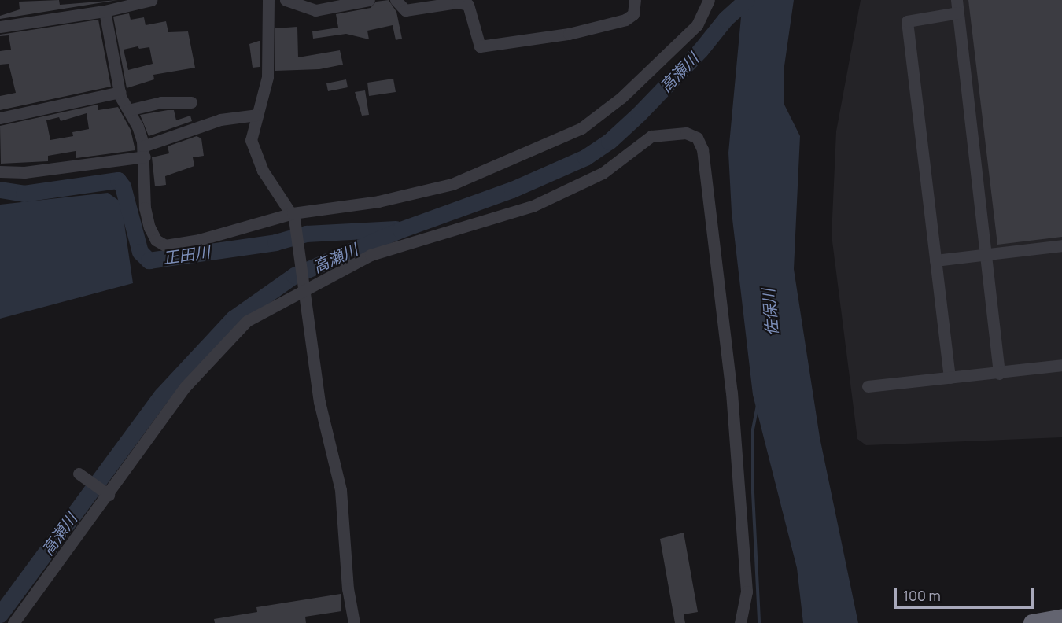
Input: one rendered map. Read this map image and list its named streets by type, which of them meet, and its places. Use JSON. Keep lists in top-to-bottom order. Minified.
{"water":["高瀬川","正田川","佐保川"],"scale_bar":"100 m"}
